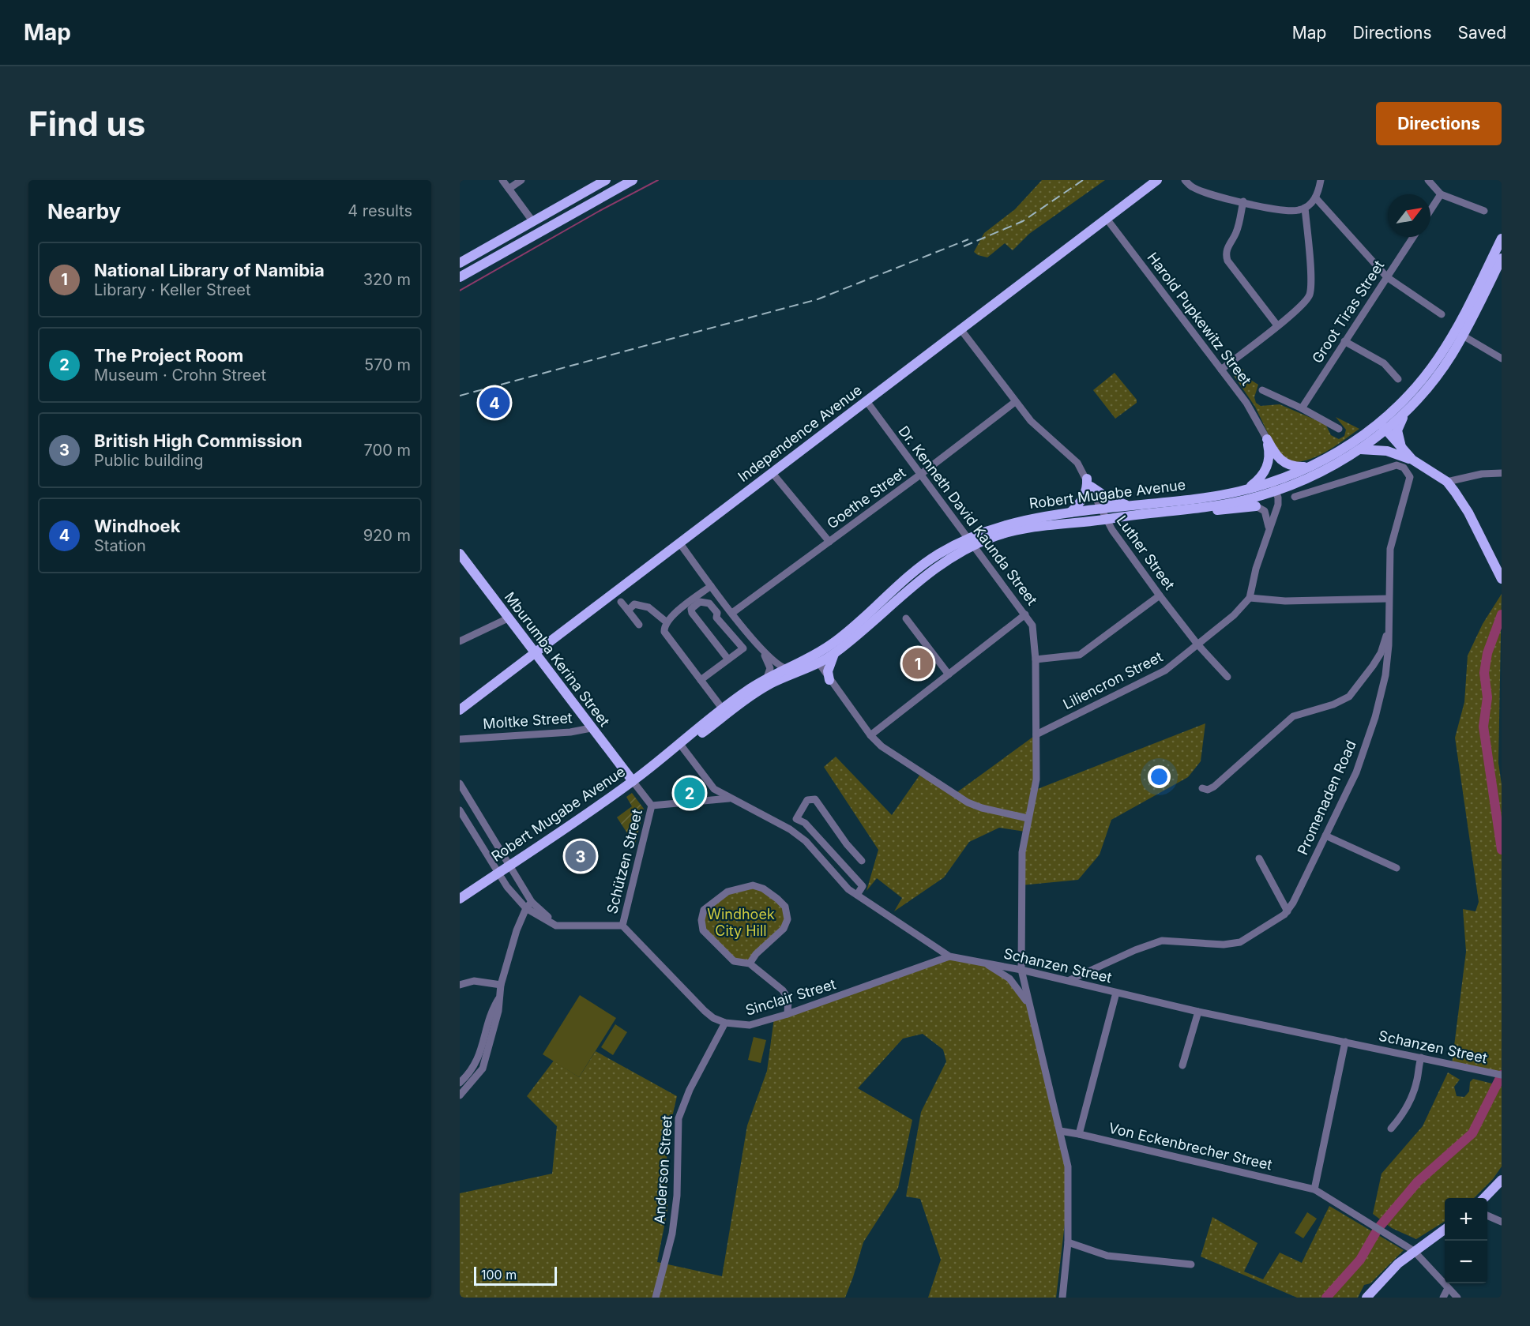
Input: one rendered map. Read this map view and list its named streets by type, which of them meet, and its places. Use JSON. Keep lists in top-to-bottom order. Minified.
{"streets":{"main road":["Independence Avenue","Robert Mugabe Avenue","Mburumba Kerina Street"],"street":["Groot Tiras Street","Harold Pupkewitz Street","Goethe Street","Dr. Kenneth David Kaunda Street","Luther Street","Liliencron Street","Moltke Street","Promenaden Road","Schützen Street","Schanzen Street","Sinclair Street","Von Eckenbrecher Street","Anderson Street"]},"crossings":[["Harold Pupkewitz Street","Independence Avenue"],["Independence Avenue","Dr. Kenneth David Kaunda Street"],["Independence Avenue","Luther Street"],["Independence Avenue","Mburumba Kerina Street"],["Robert Mugabe Avenue","Dr. Kenneth David Kaunda Street"],["Robert Mugabe Avenue","Luther Street"],["Robert Mugabe Avenue","Mburumba Kerina Street"],["Robert Mugabe Avenue","Liliencron Street"],["Robert Mugabe Avenue","Schützen Street"],["Robert Mugabe Avenue","Schanzen Street"],["Goethe Street","Dr. Kenneth David Kaunda Street"],["Goethe Street","Luther Street"],["Dr. Kenneth David Kaunda Street","Liliencron Street"],["Dr. Kenneth David Kaunda Street","Schanzen Street"],["Dr. Kenneth David Kaunda Street","Von Eckenbrecher Street"],["Luther Street","Liliencron Street"],["Mburumba Kerina Street","Moltke Street"],["Mburumba Kerina Street","Schützen Street"],["Schützen Street","Sinclair Street"],["Schanzen Street","Sinclair Street"],["Sinclair Street","Anderson Street"]],"parks":["Windhoek City Hill"],"scale_bar":"100 m","north":"top right","page":{"header":"Map","nav":["Map","Directions","Saved"],"buttons":"Directions","title":"Find us","heading":["Nearby","4 results"],"list":[{"mark":"1","name":"National Library of Namibia","note":"Library · Keller Street","value":"320 m"},{"mark":"2","name":"The Project Room","note":"Museum · Crohn Street","value":"570 m"},{"mark":"3","name":"British High Commission","note":"Public building","value":"700 m"},{"mark":"4","name":"Windhoek","note":"Station","value":"920 m"}],"pins":["4","1","2","3"],"map_buttons":["+","−"],"scale":"100 m"}}
